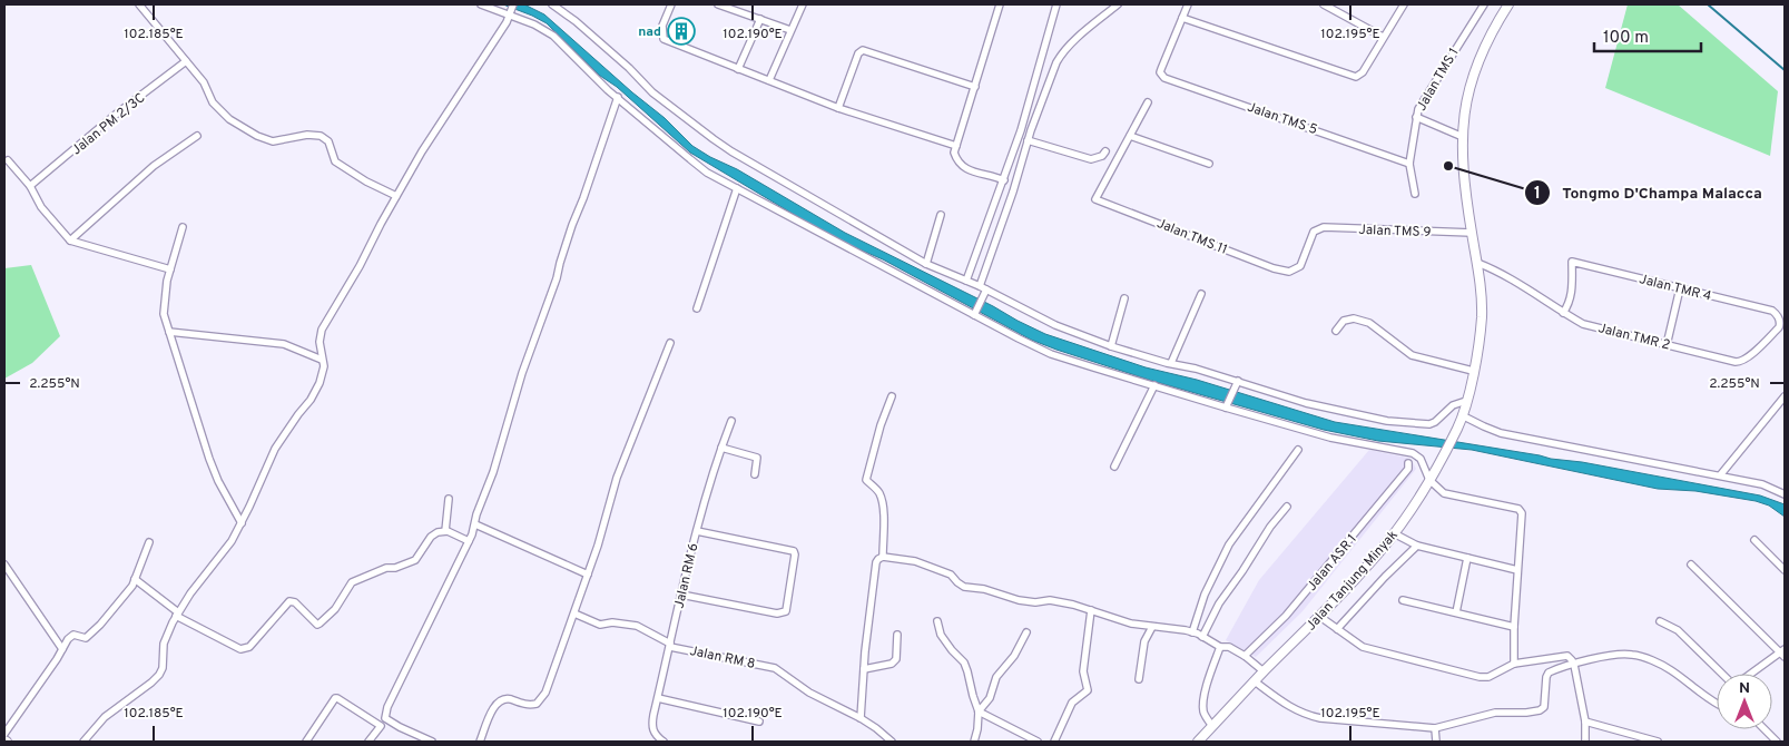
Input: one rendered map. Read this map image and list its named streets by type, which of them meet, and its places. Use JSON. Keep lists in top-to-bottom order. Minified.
{"streets":{"main road":["Jalan Tanjung Minyak"],"street":["Jalan TMS 1","Jalan TMS 5","Jalan PM 2/3C","Jalan TMS 9","Jalan TMS 11","Jalan TMR 4","Jalan TMR 2","Jalan ASR 1","Jalan RM 6","Jalan RM 8"]},"crossings":[["Jalan TMS 1","Jalan TMS 5"],["Jalan TMS 9","Jalan TMS 11"],["Jalan TMS 9","Jalan Tanjung Minyak"],["Jalan TMR 4","Jalan TMR 2"],["Jalan TMR 2","Jalan Tanjung Minyak"],["Jalan RM 6","Jalan RM 8"]],"places":{"building":["nad"],"other":["Tongmo D'Champa Malacca"]},"scale_bar":"100 m","north":"top","coordinates":["102.185°E","102.190°E","102.195°E","2.255°N"]}
